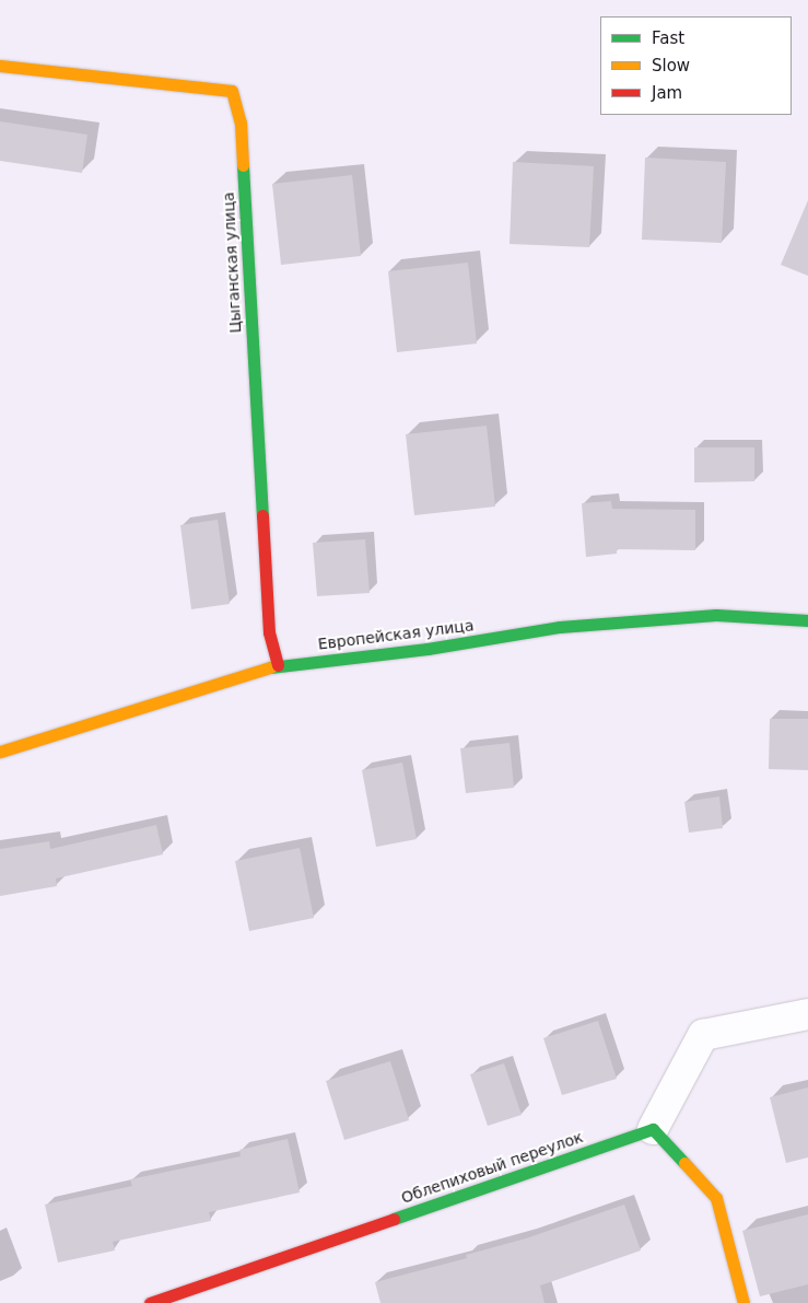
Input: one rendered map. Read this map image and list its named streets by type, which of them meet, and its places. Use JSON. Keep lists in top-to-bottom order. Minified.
{"streets":{"street":["Цыганская улица","Европейская улица","Облепиховый переулок"]},"crossings":[["Цыганская улица","Европейская улица"]],"legend":["Fast","Slow","Jam"]}
